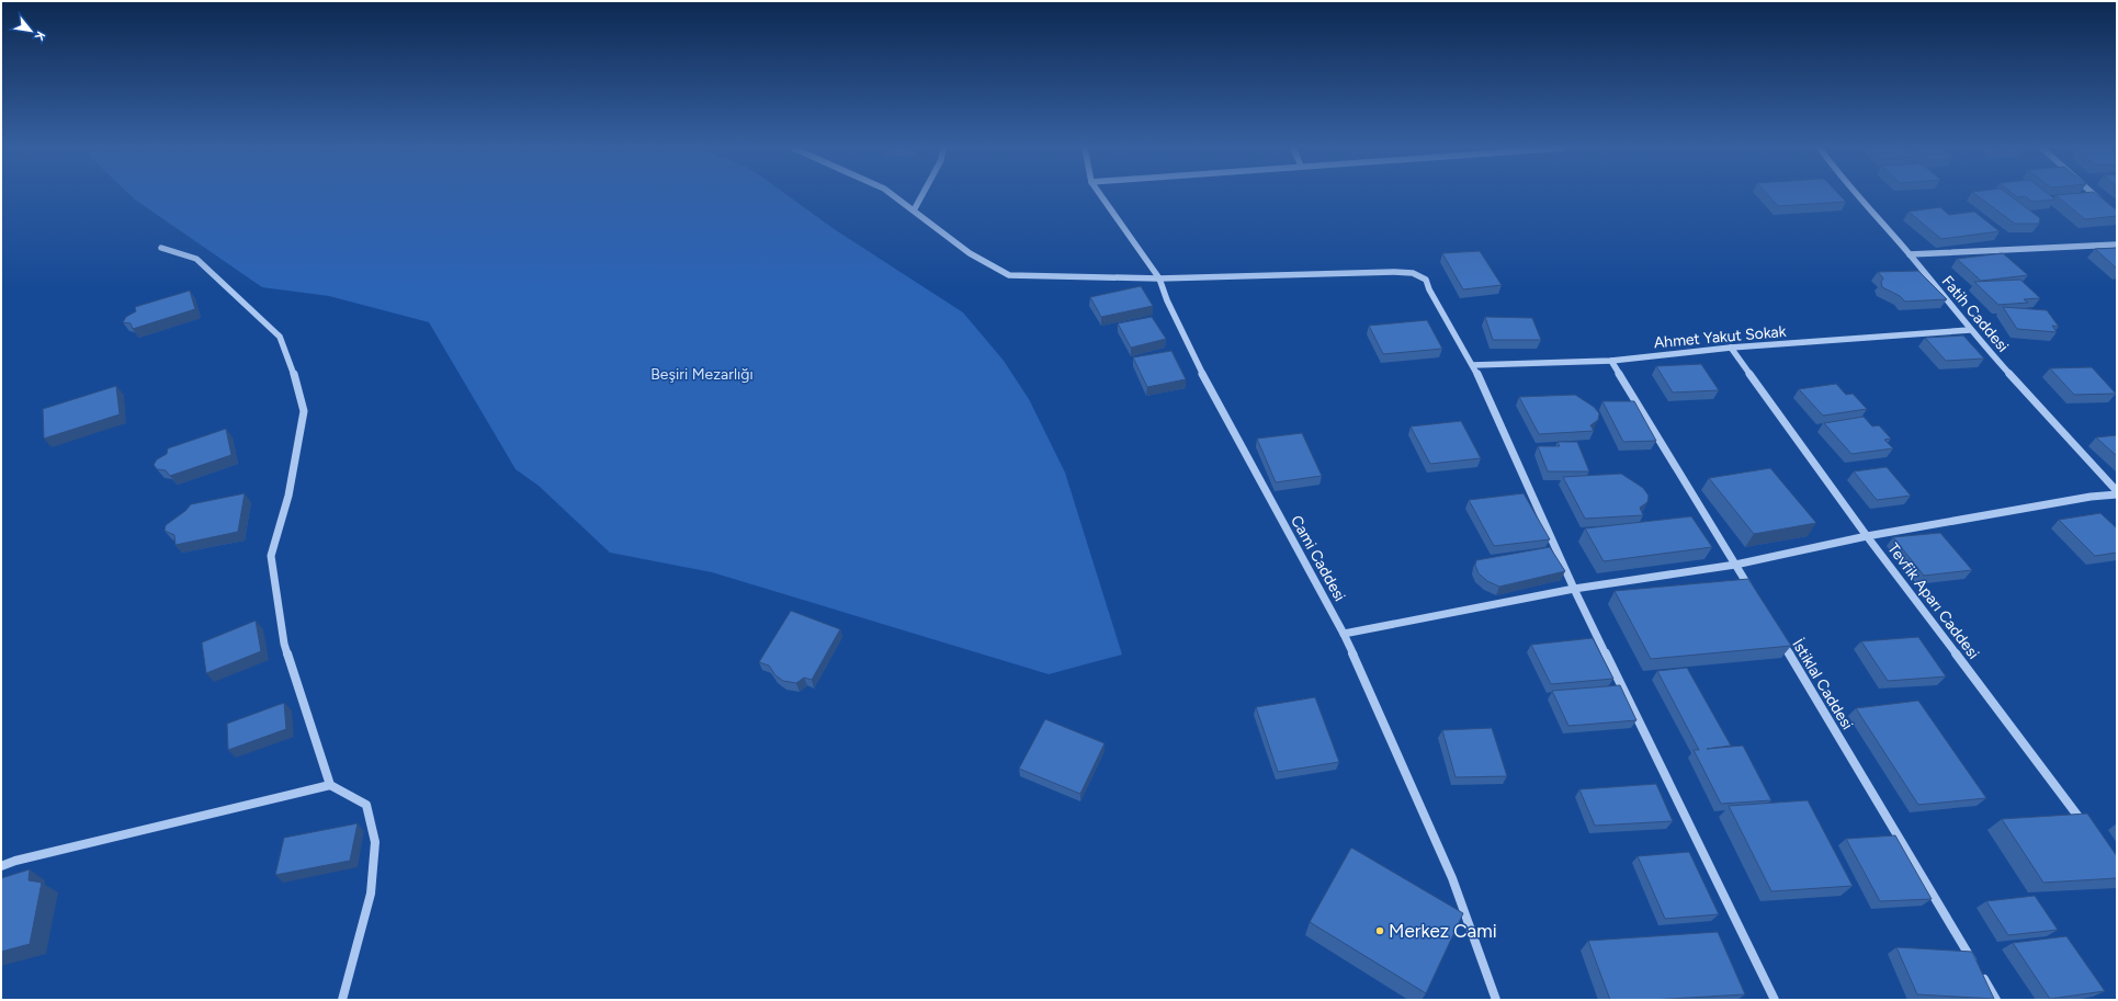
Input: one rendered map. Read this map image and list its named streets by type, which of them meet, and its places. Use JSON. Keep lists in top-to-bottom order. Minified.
{"streets":{"street":["Fatih Caddesi","Ahmet Yakut Sokak","Cami Caddesi","Tevfik Aparı Caddesi","İstiklal Caddesi"]},"crossings":[["Fatih Caddesi","Ahmet Yakut Sokak"],["Ahmet Yakut Sokak","Tevfik Aparı Caddesi"]],"parks":["Beşiri Mezarlığı"],"places":["Merkez Cami"],"north":"bottom right"}
